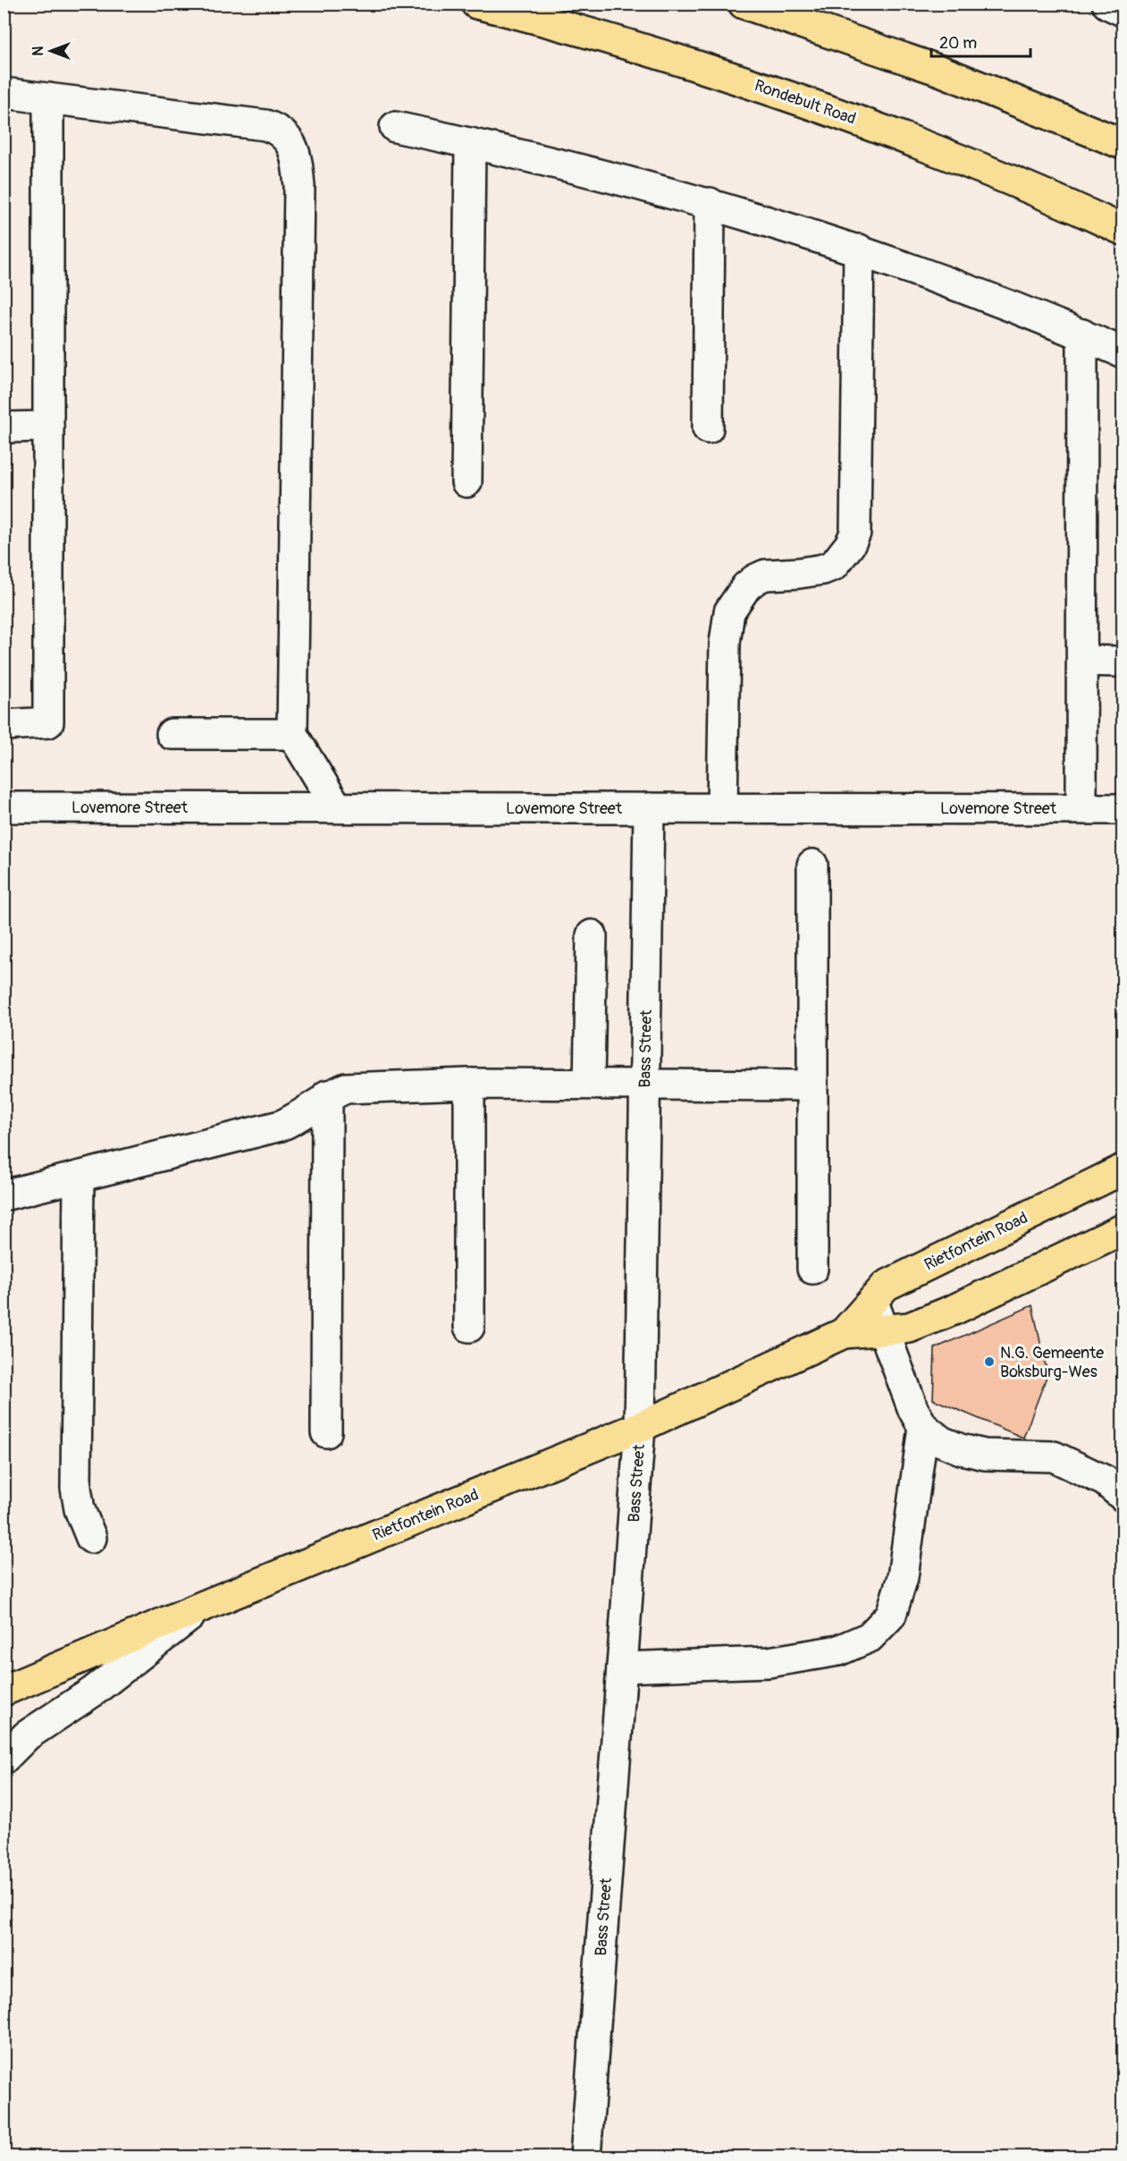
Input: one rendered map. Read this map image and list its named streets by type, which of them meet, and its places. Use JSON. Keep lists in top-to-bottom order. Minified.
{"streets":{"main road":["Rondebult Road","Rietfontein Road"],"street":["Lovemore Street","Bass Street"]},"crossings":[["Lovemore Street","Bass Street"],["Bass Street","Rietfontein Road"]],"places":["N.G. Gemeente Boksburg-Wes"],"scale_bar":"20 m","north":"left"}
